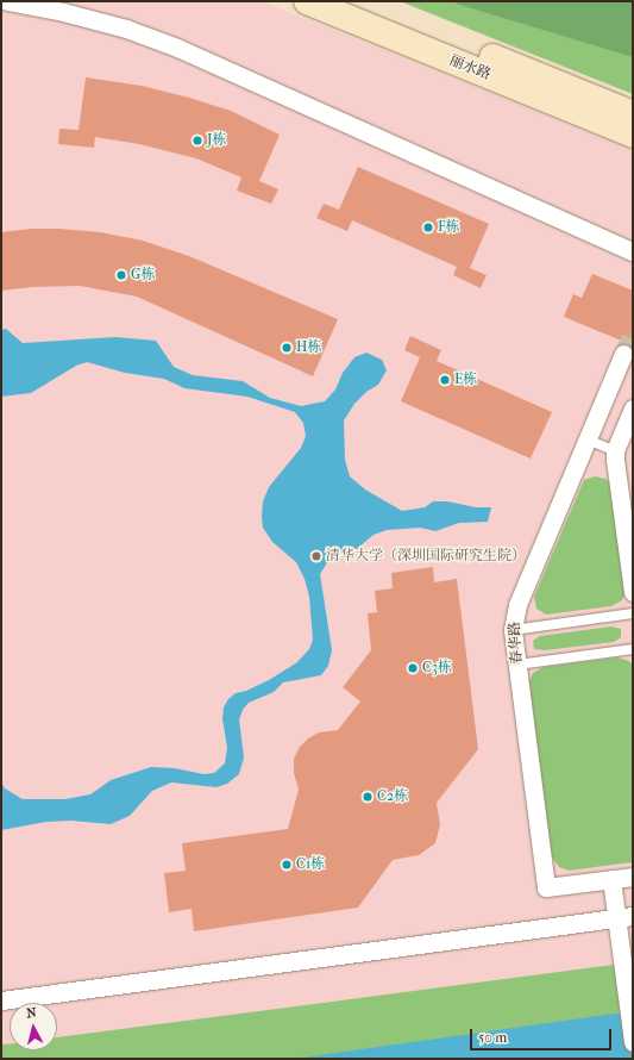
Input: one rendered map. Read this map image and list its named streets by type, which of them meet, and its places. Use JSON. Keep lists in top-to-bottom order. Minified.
{"streets":{"main road":["丽水路"],"street":["春华路"]},"places":["J栋","F栋","G栋","H栋","E栋","清华大学（深圳国际研究生院）","C3栋","C2栋","C1栋"],"scale_bar":"50 m","north":"top"}
